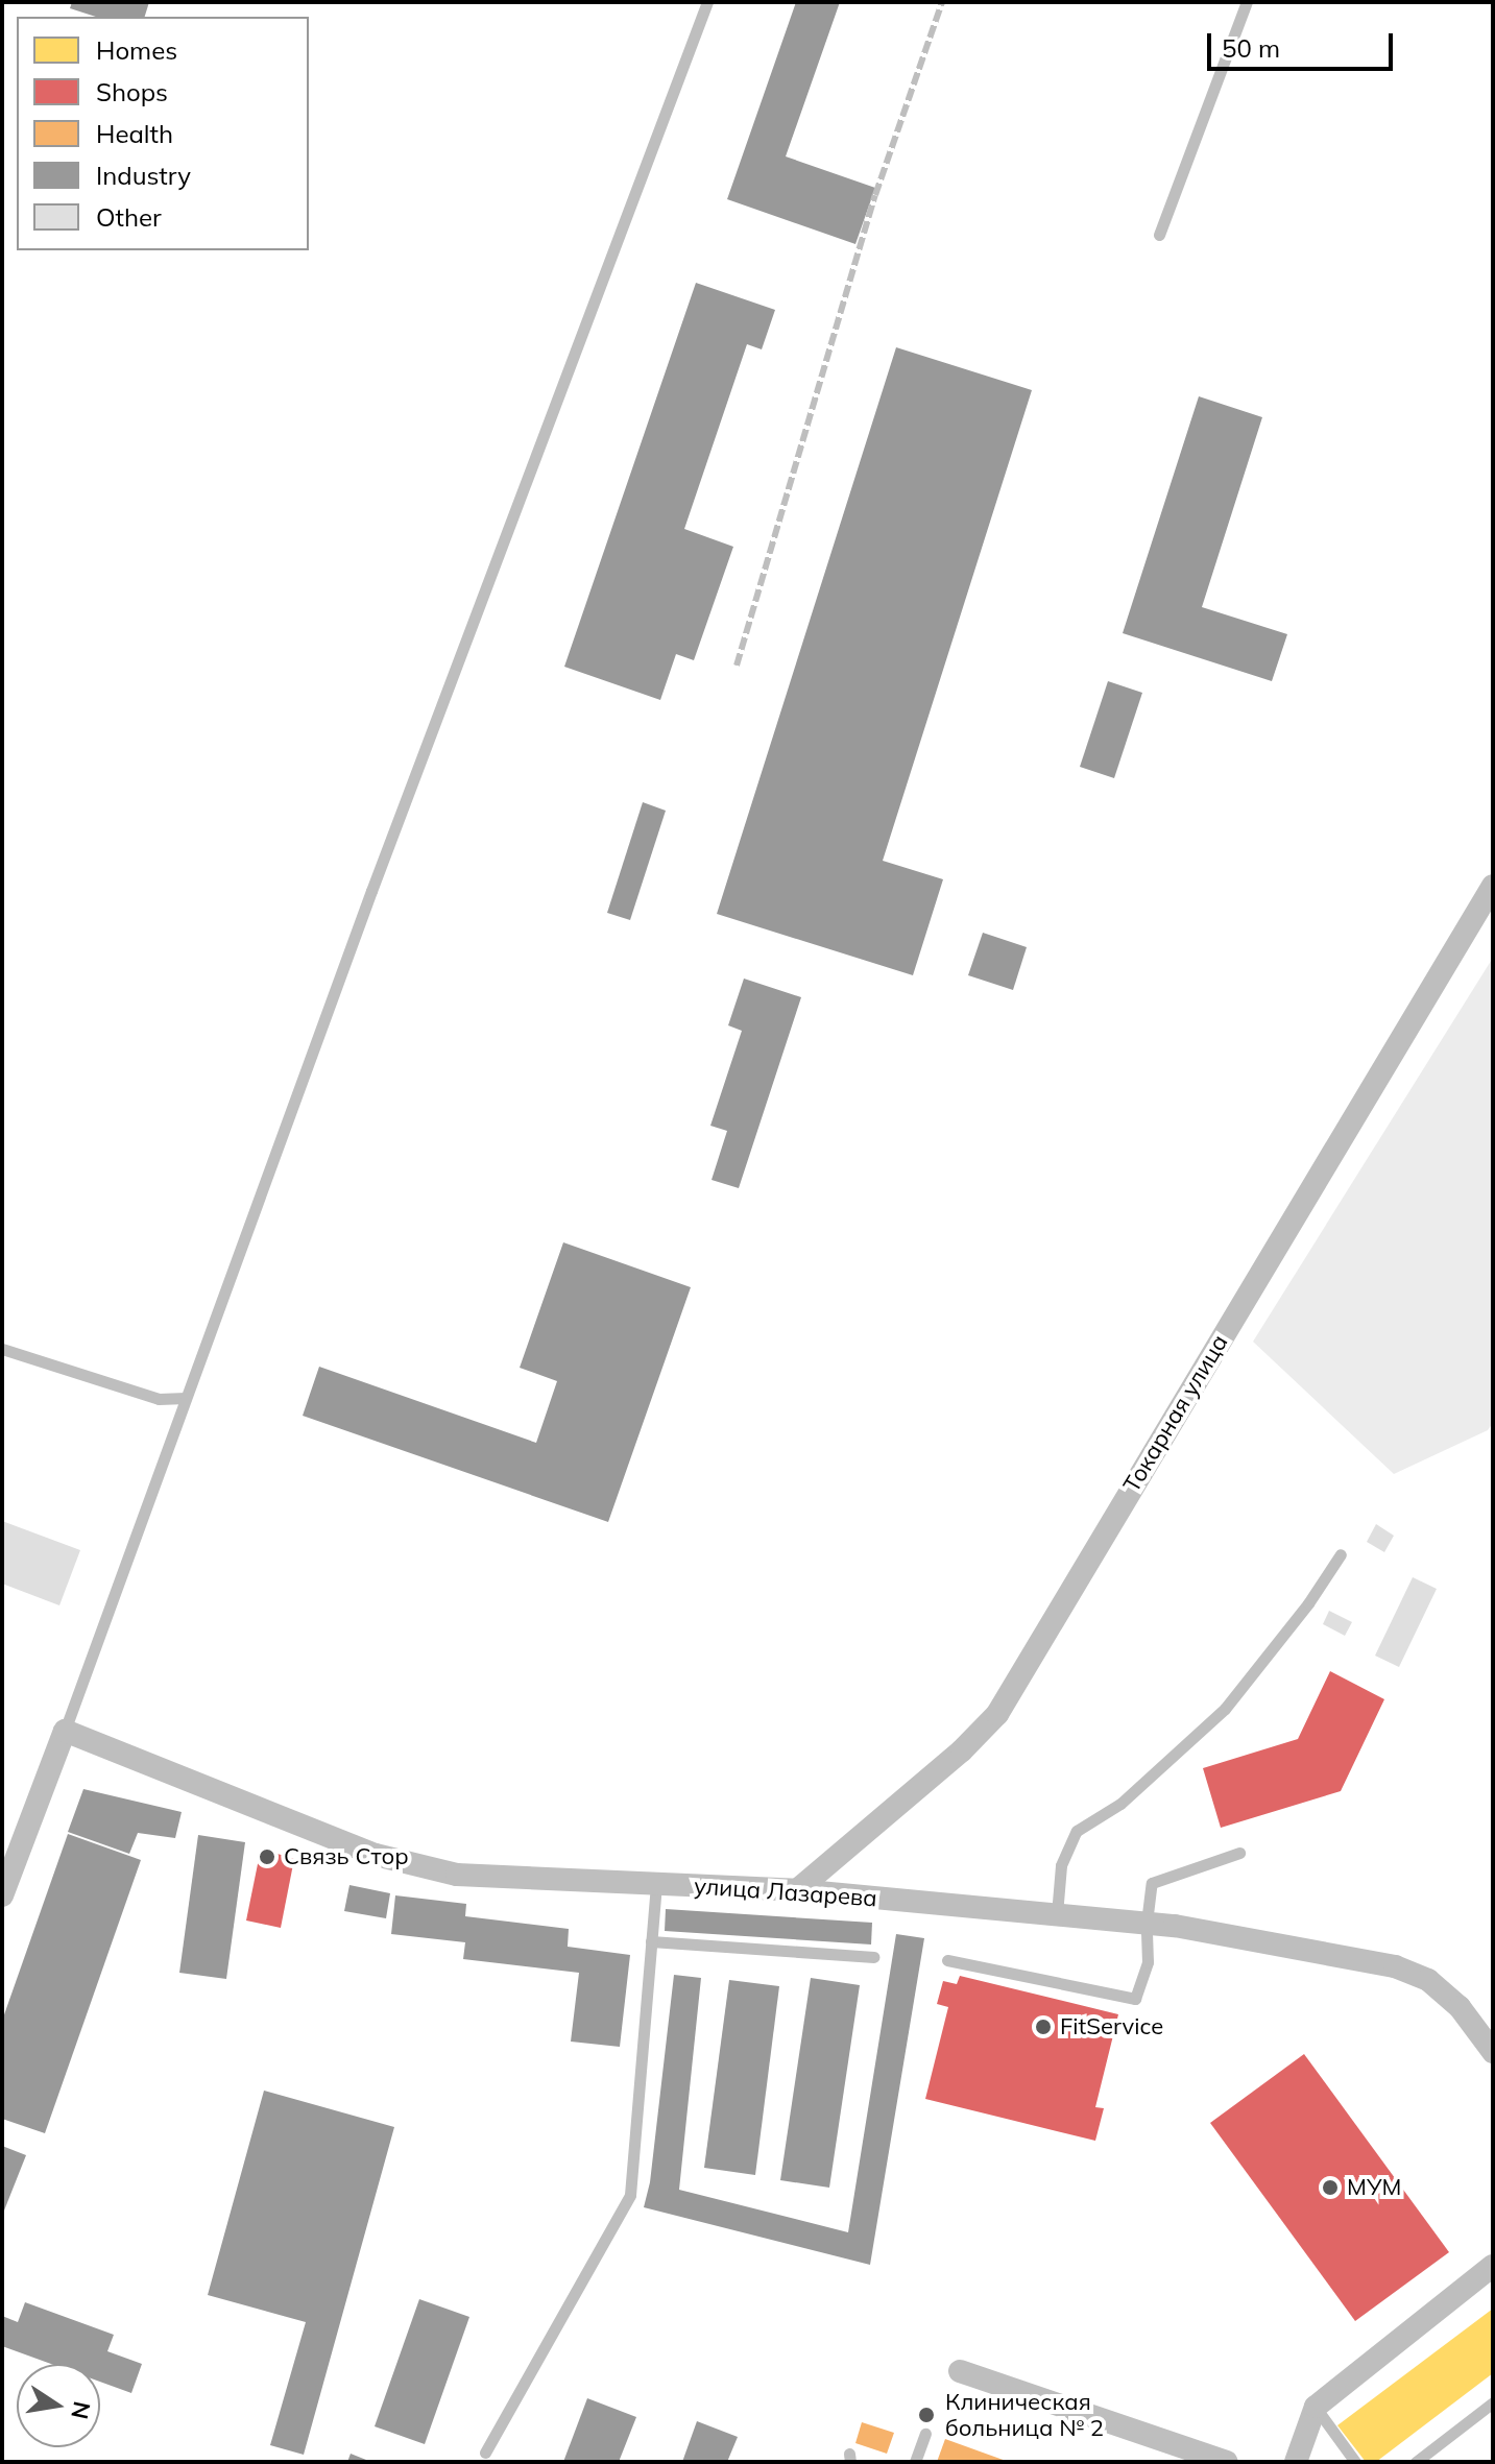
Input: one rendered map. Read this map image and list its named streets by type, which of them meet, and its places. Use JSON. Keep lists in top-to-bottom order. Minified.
{"streets":{"street":["Токарная улица","улица Лазарева"]},"crossings":[["Токарная улица","улица Лазарева"]],"places":["Связь Стор","FitService","МУМ","Клиническая больница № 2"],"legend":["Homes","Shops","Health","Industry","Other"],"scale_bar":"50 m","north":"right"}
